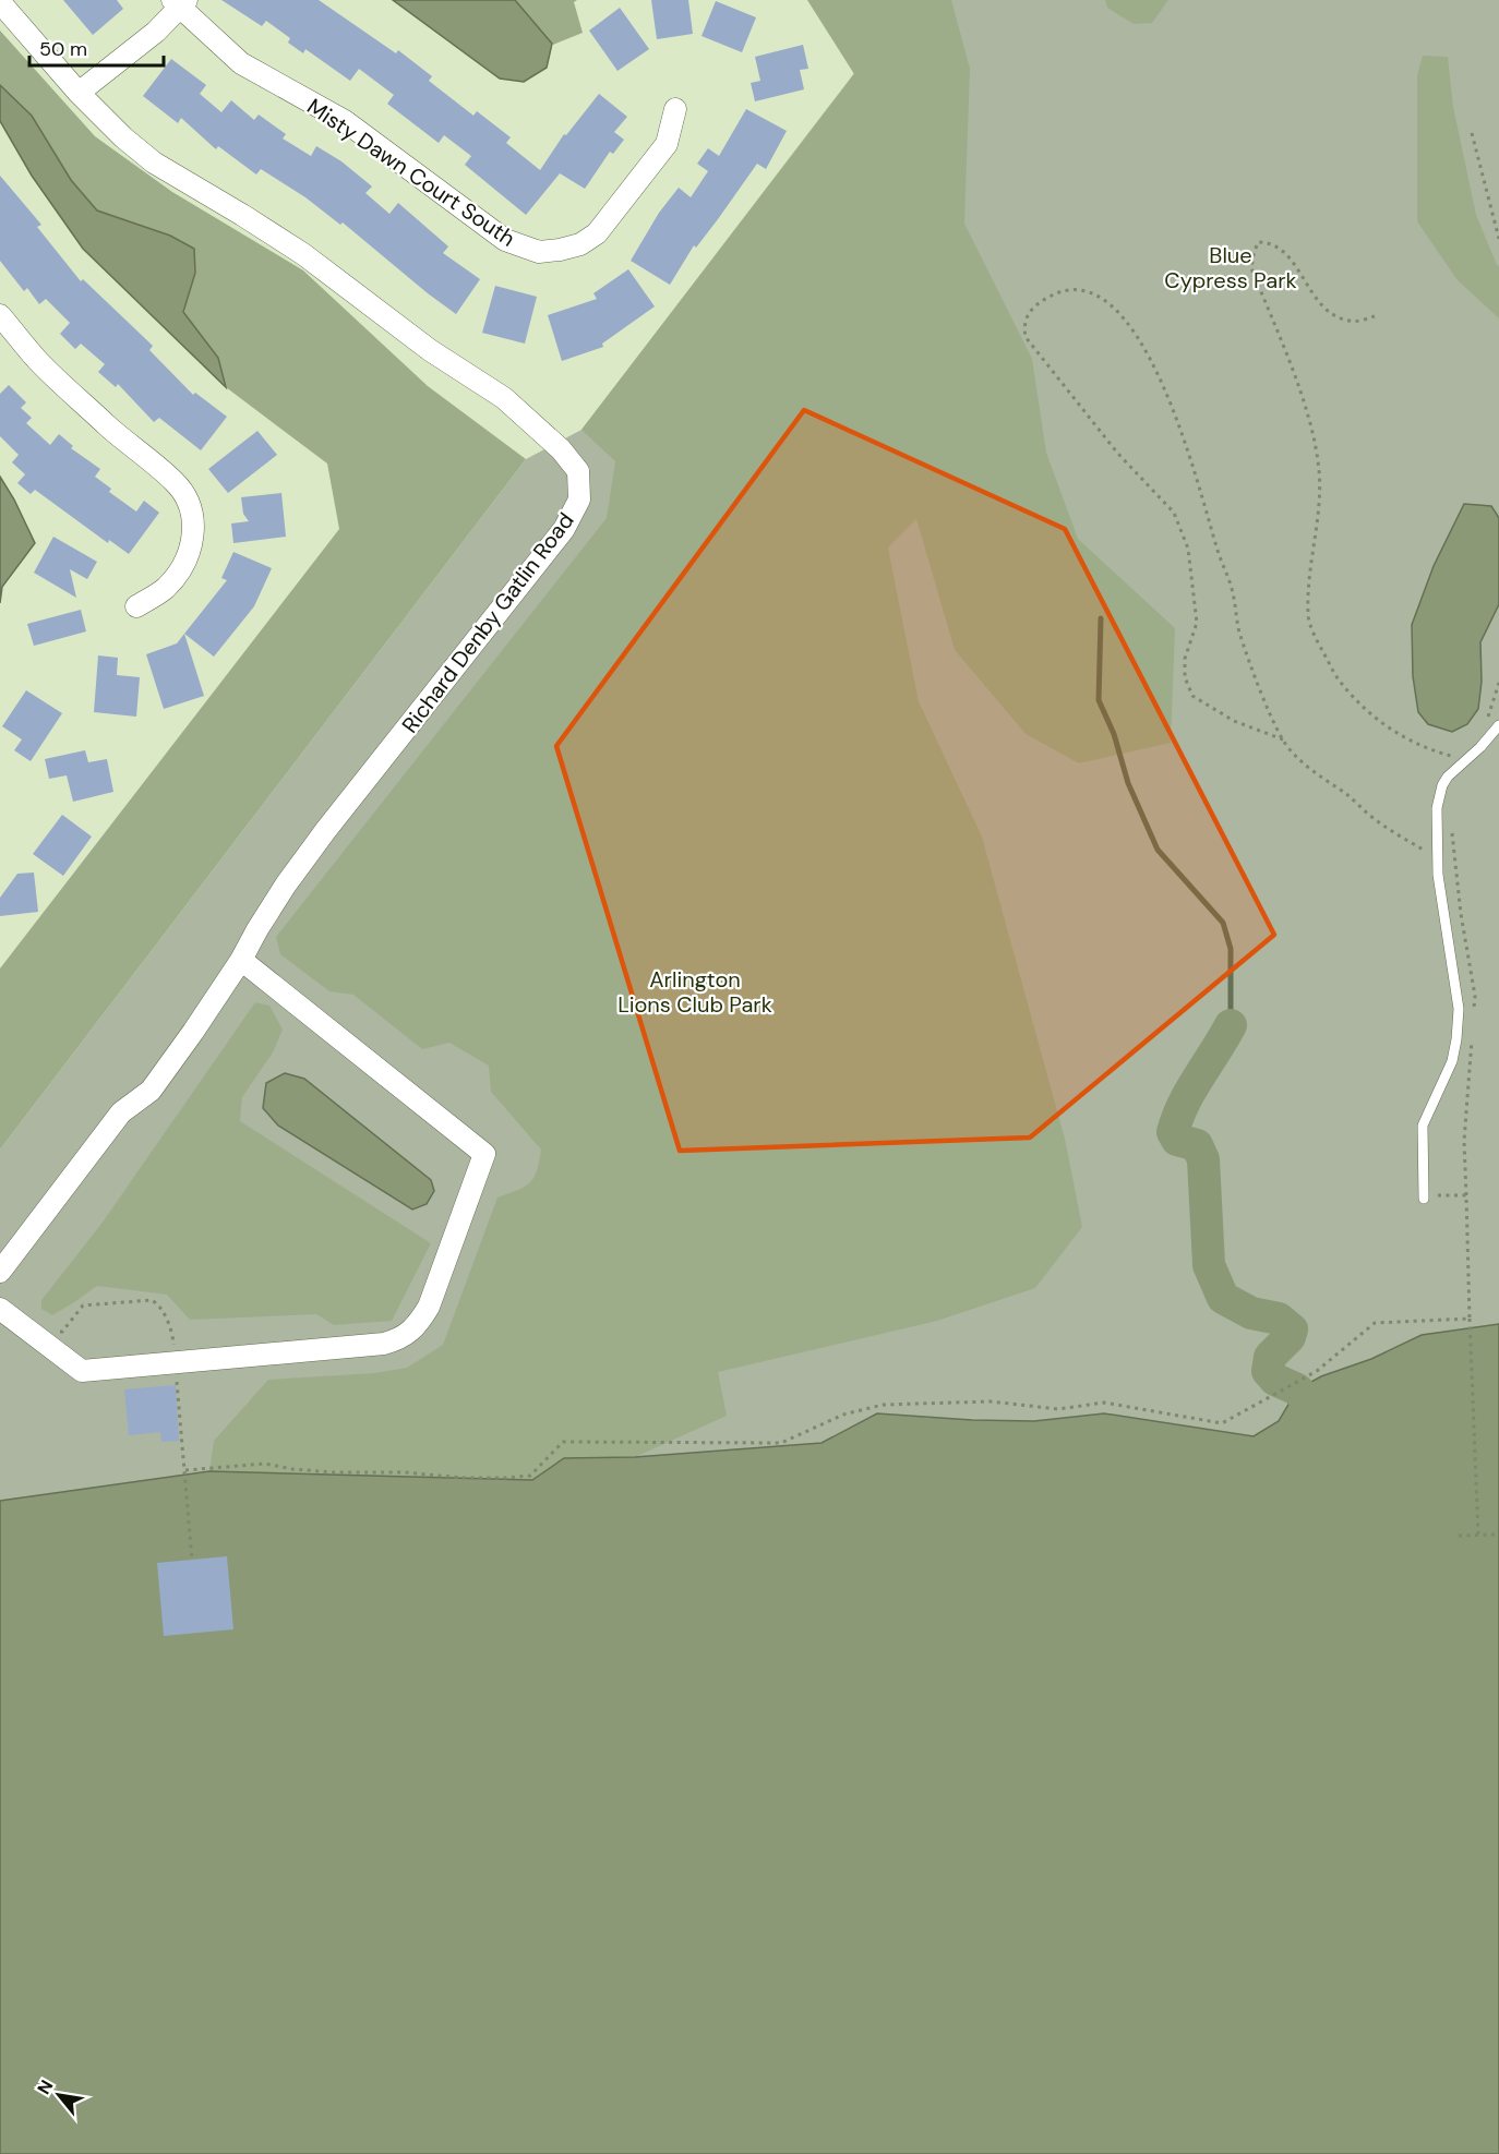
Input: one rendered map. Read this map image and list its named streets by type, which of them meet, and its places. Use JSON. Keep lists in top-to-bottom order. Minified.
{"streets":{"street":["Misty Dawn Court South","Richard Denby Gatlin Road"]},"parks":["Blue Cypress Park","Arlington Lions Club Park"],"scale_bar":"50 m","north":"top left"}
